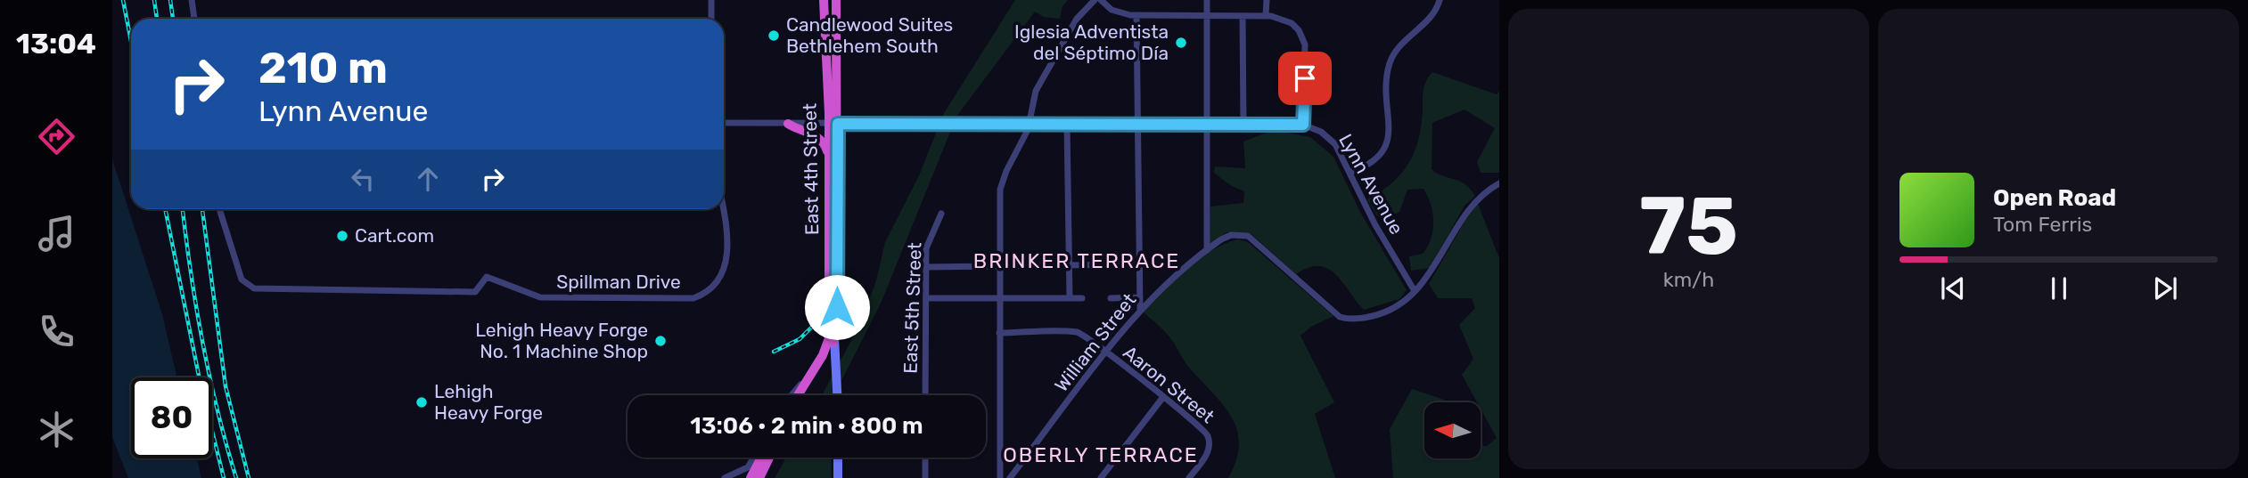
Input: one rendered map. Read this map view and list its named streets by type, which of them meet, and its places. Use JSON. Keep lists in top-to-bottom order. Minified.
{"streets":{"highway":["East 4th Street"],"street":["Lynn Avenue","Spillman Drive","East 5th Street","William Street","Aaron Street"]},"crossings":[["East 4th Street","Lynn Avenue"],["Lynn Avenue","William Street"],["William Street","Aaron Street"]],"districts":["BRINKER TERRACE","OBERLY TERRACE"],"places":["Candlewood Suites Bethlehem South","Iglesia Adventista del Séptimo Día","Cart.com","Lehigh Heavy Forge No. 1 Machine Shop","Lehigh Heavy Forge"],"north":"left","page":{"tabs":"13:04","tile":["75","km/h"],"turn":["210 m","Lynn Avenue"],"song":["Open Road","Tom Ferris"],"limit":"80","trip":"13:06 · 2 min · 800 m"}}
